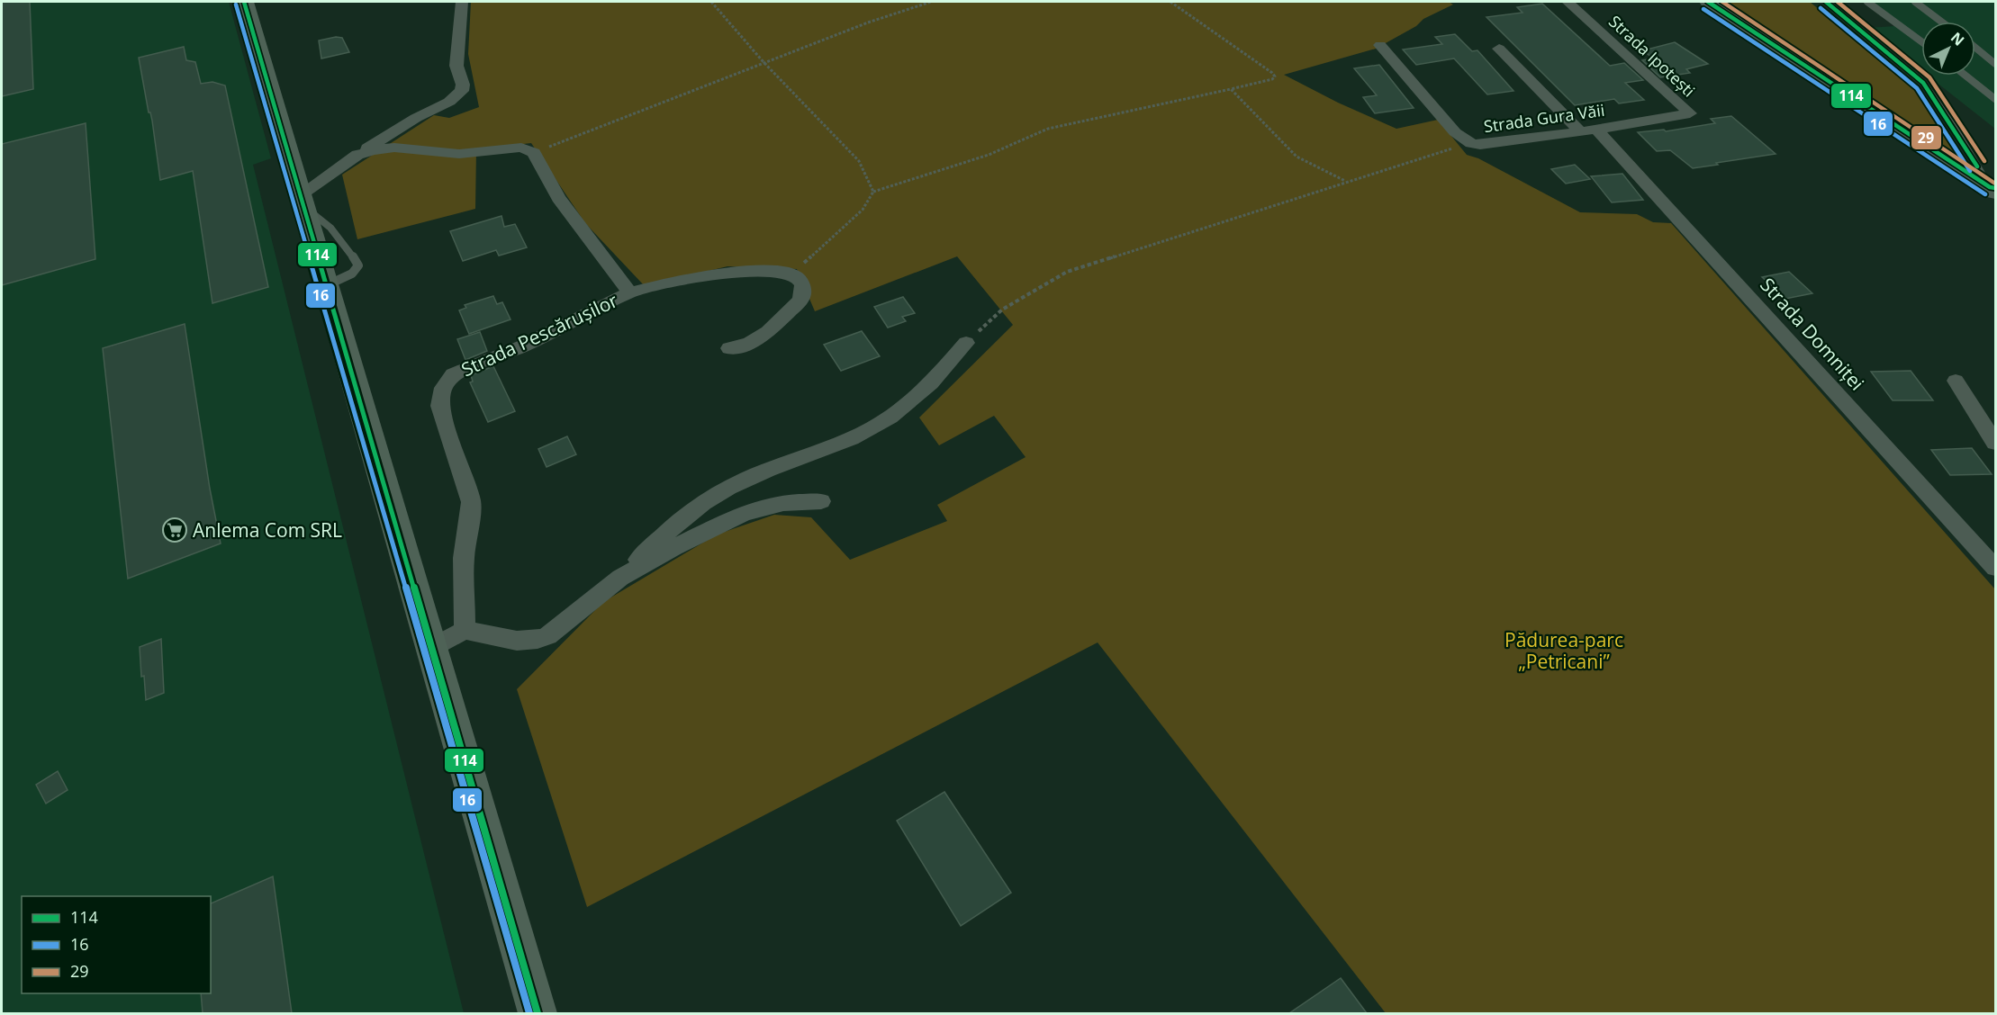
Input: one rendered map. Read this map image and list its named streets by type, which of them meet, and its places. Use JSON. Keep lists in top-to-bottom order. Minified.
{"streets":{"street":["Strada Ipotești","Strada Gura Văii","Strada Domniței","Strada Pescărușilor"]},"crossings":[["Strada Ipotești","Strada Gura Văii"],["Strada Gura Văii","Strada Domniței"]],"parks":["Pădurea-parc „Petricani”"],"places":{"supermarket":["Anlema Com SRL"]},"lines":["transit line 114","transit line 29","transit line 16"],"legend":["114","16","29"],"north":"top right"}
